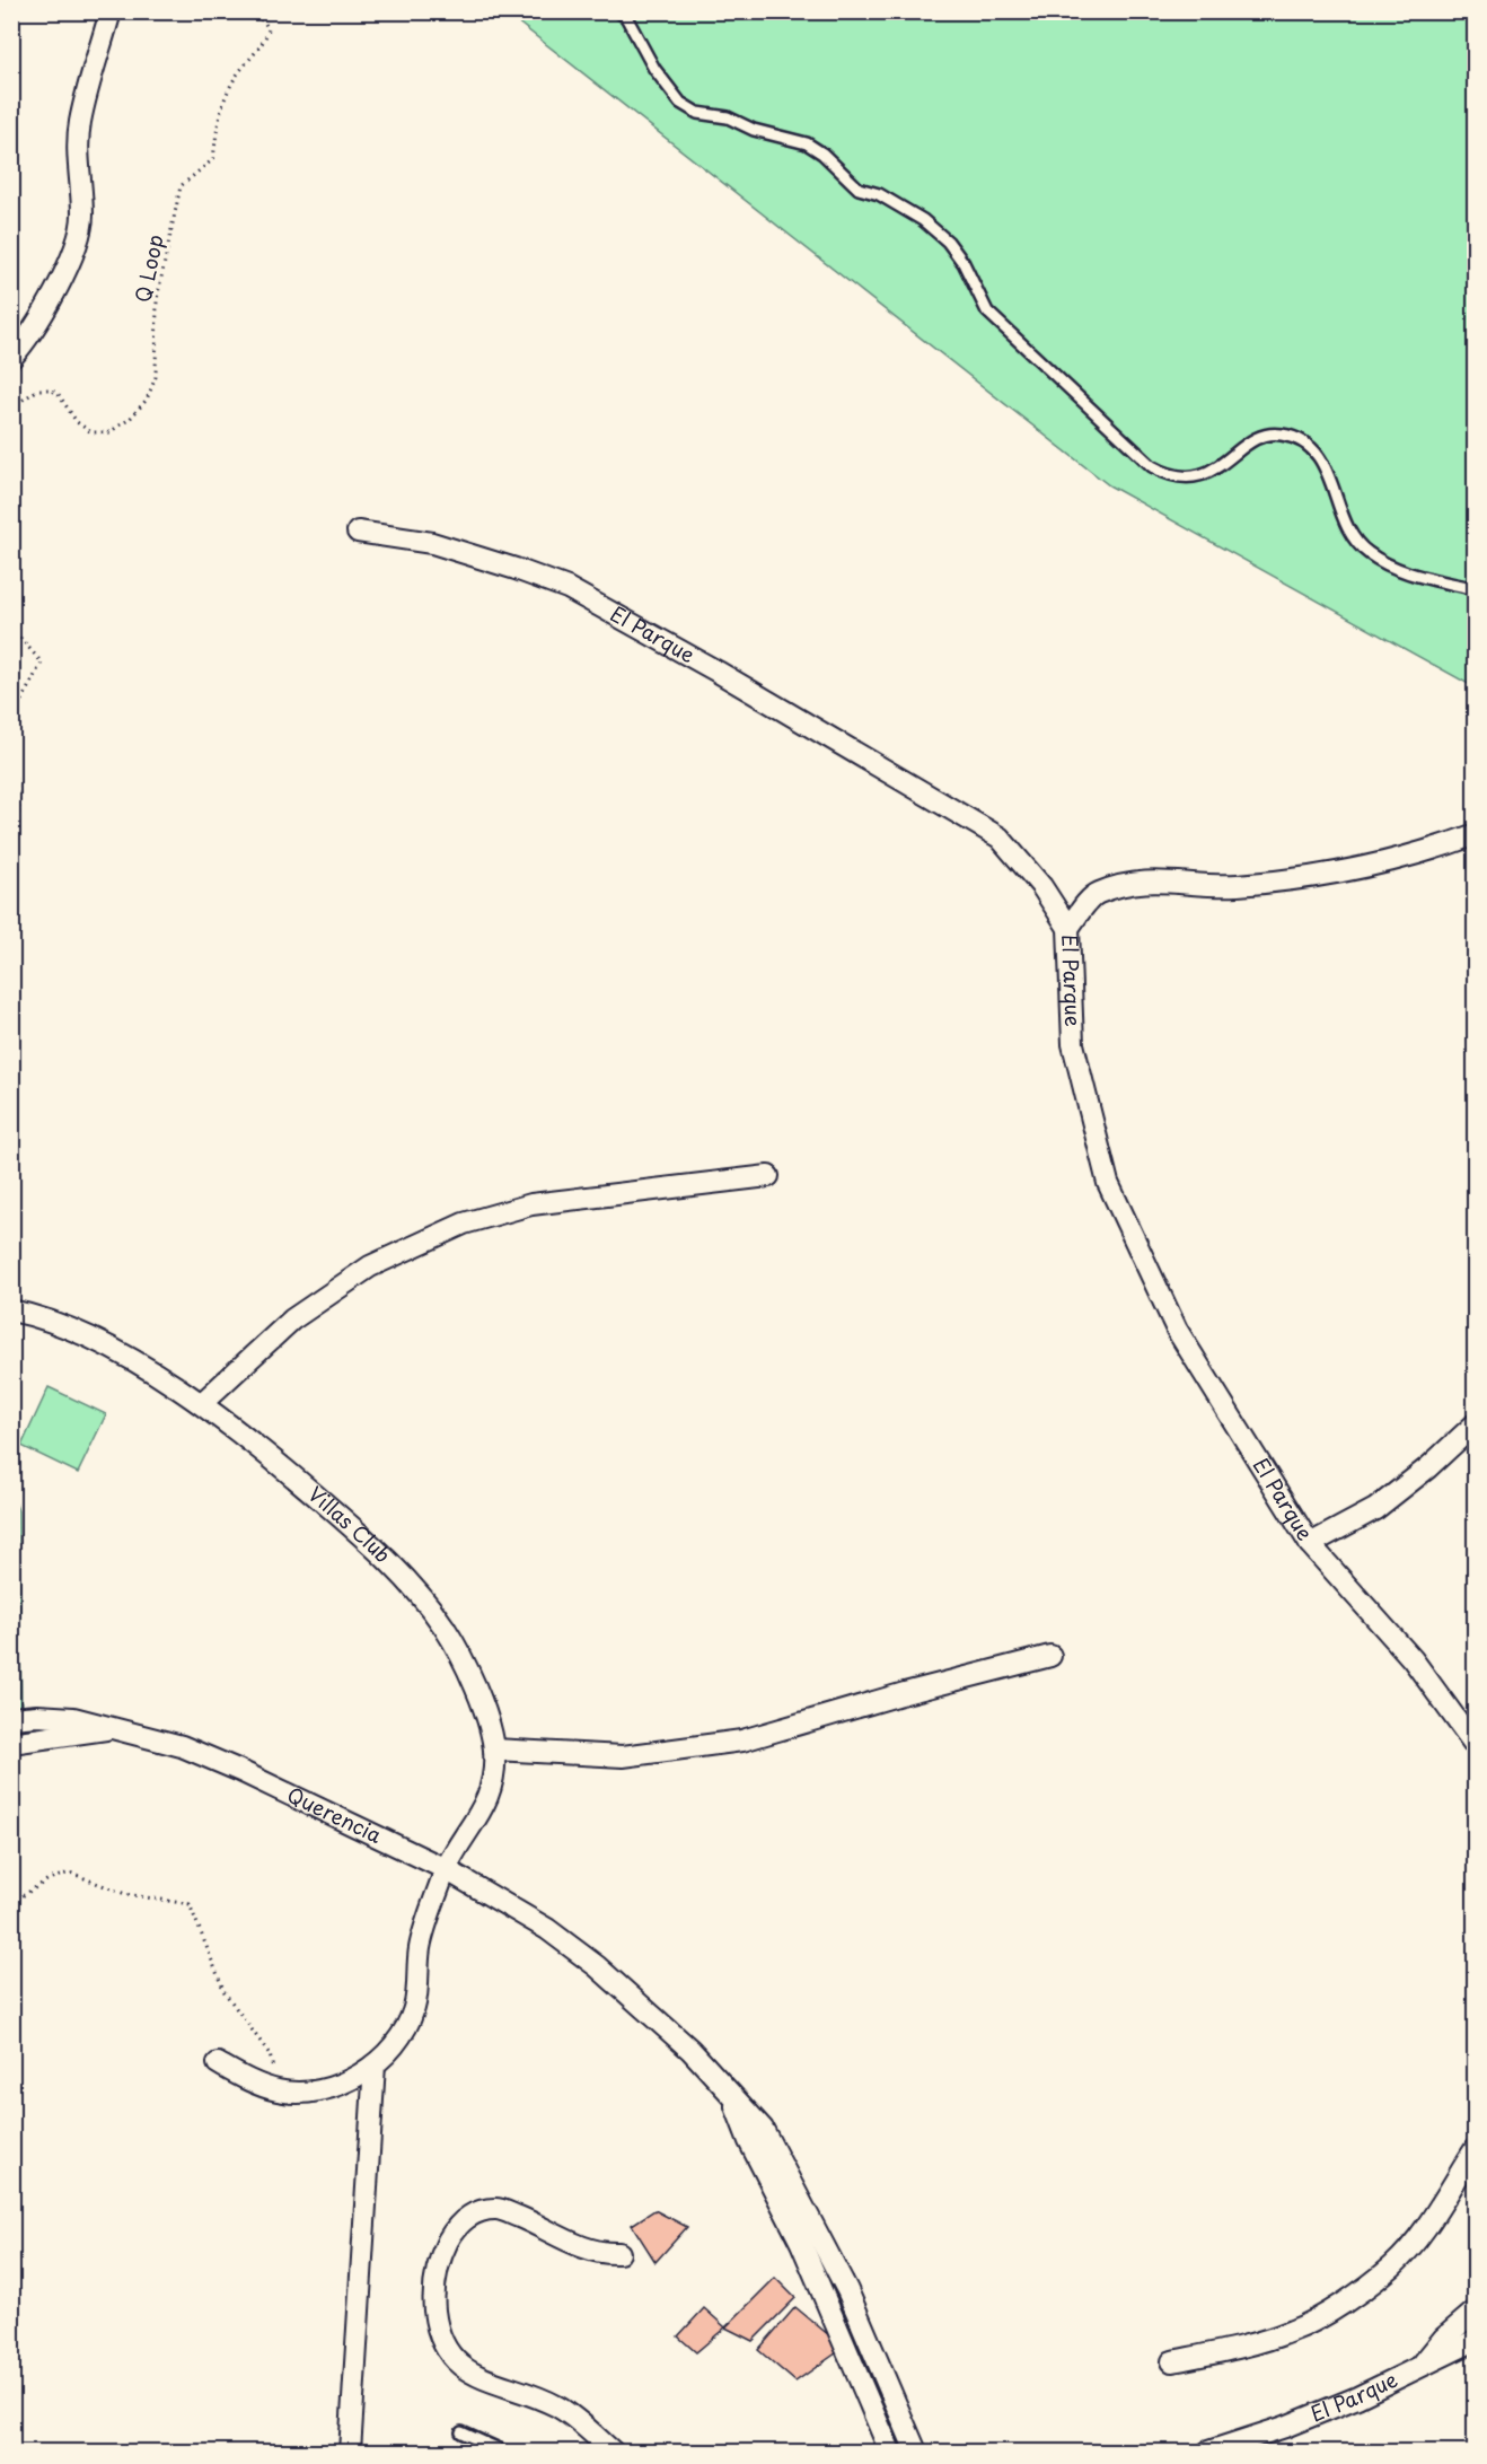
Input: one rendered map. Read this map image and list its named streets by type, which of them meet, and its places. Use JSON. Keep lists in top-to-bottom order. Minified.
{"streets":{"street":["El Parque","Villas Club","Querencia"],"path":["Q Loop"]},"crossings":[["Villas Club","Querencia"]]}
